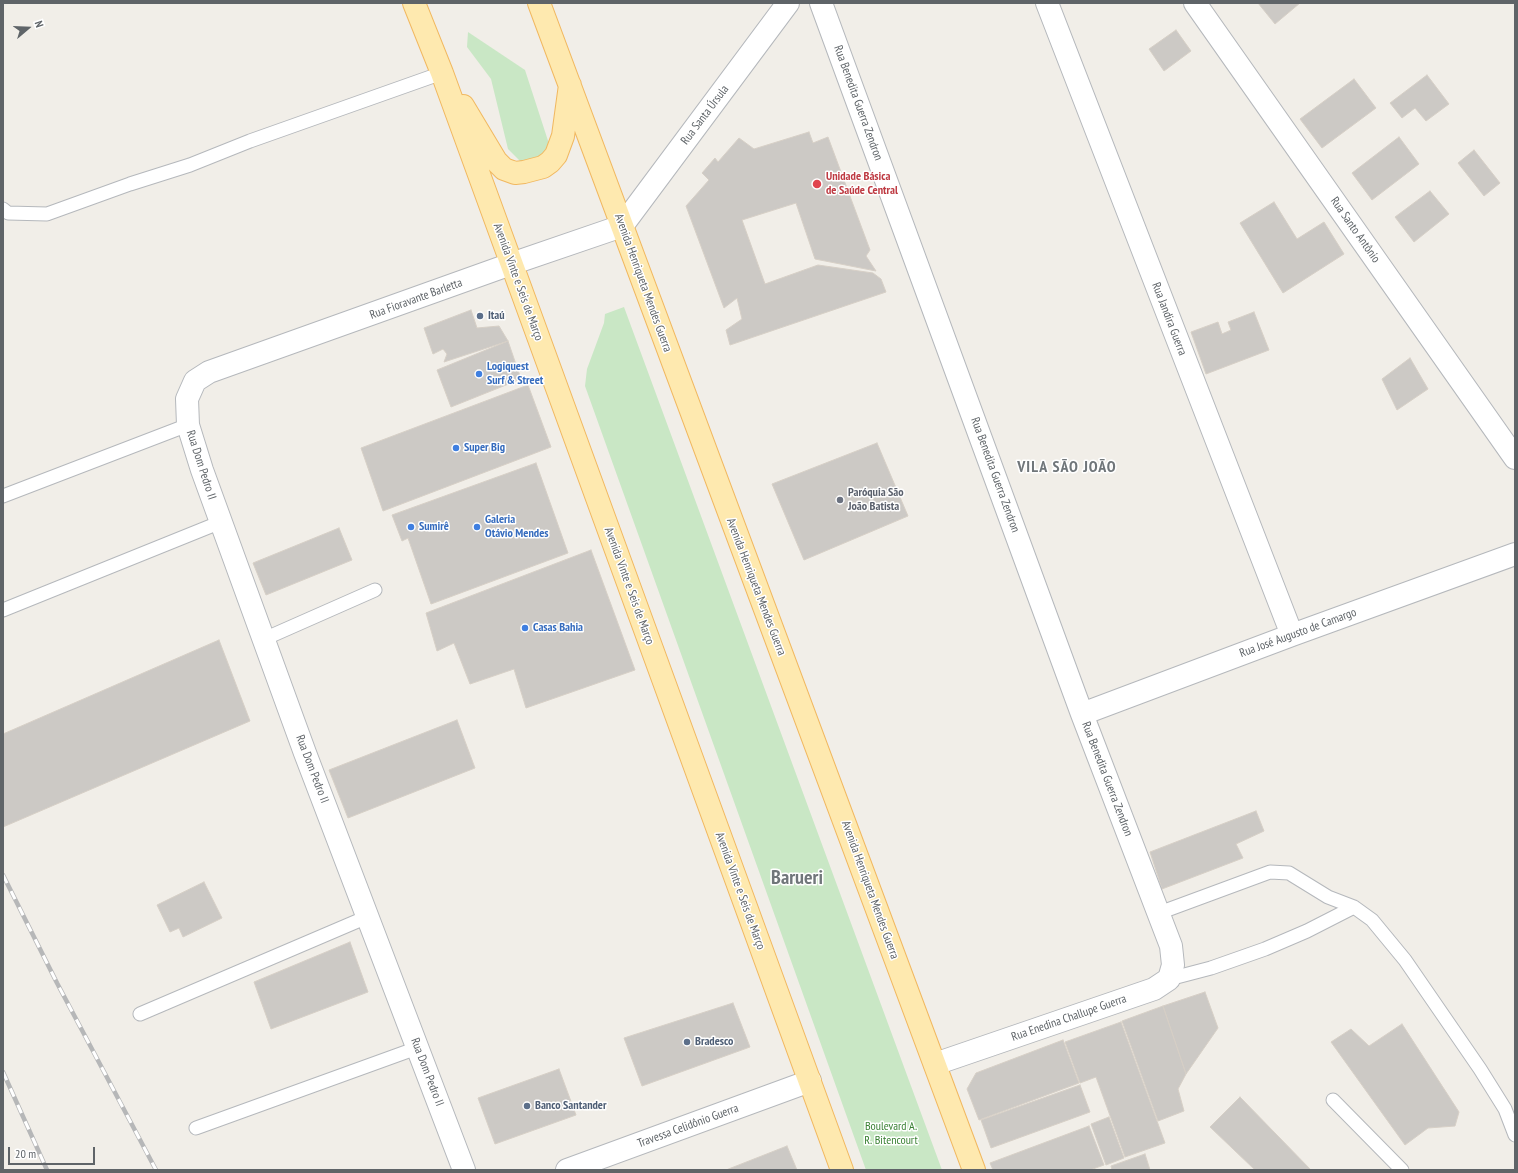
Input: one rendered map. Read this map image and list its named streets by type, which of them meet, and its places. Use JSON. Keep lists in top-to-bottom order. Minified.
{"streets":{"main road":["Avenida Vinte e Seis de Março","Avenida Henriqueta Mendes Guerra"],"street":["Rua Benedita Guerra Zendron","Rua Santa Úrsula","Rua Santo Antônio","Rua Fioravante Barletta","Rua Jandira Guerra","Rua Dom Pedro II","Rua José Augusto de Camargo","Rua Enedina Challupe Guerra","Travessa Celidônio Guerra"]},"crossings":[["Rua Benedita Guerra Zendron","Rua José Augusto de Camargo"],["Rua Benedita Guerra Zendron","Rua Enedina Challupe Guerra"],["Rua Santa Úrsula","Avenida Henriqueta Mendes Guerra"],["Rua Santa Úrsula","Rua Fioravante Barletta"],["Avenida Vinte e Seis de Março","Rua Fioravante Barletta"],["Avenida Vinte e Seis de Março","Travessa Celidônio Guerra"],["Avenida Henriqueta Mendes Guerra","Rua Fioravante Barletta"],["Avenida Henriqueta Mendes Guerra","Rua Enedina Challupe Guerra"],["Rua Fioravante Barletta","Rua Dom Pedro II"],["Rua Jandira Guerra","Rua José Augusto de Camargo"]],"districts":["VILA SÃO JOÃO","Barueri"],"parks":["Boulevard A. R. Bitencourt"],"places":["Unidade Básica de Saúde Central","Itaú","Logiquest Surf & Street","Super Big","Paróquia São João Batista","Sumirê","Galeria Otávio Mendes","Casas Bahia","Bradesco","Banco Santander"],"scale_bar":"20 m","north":"right"}
